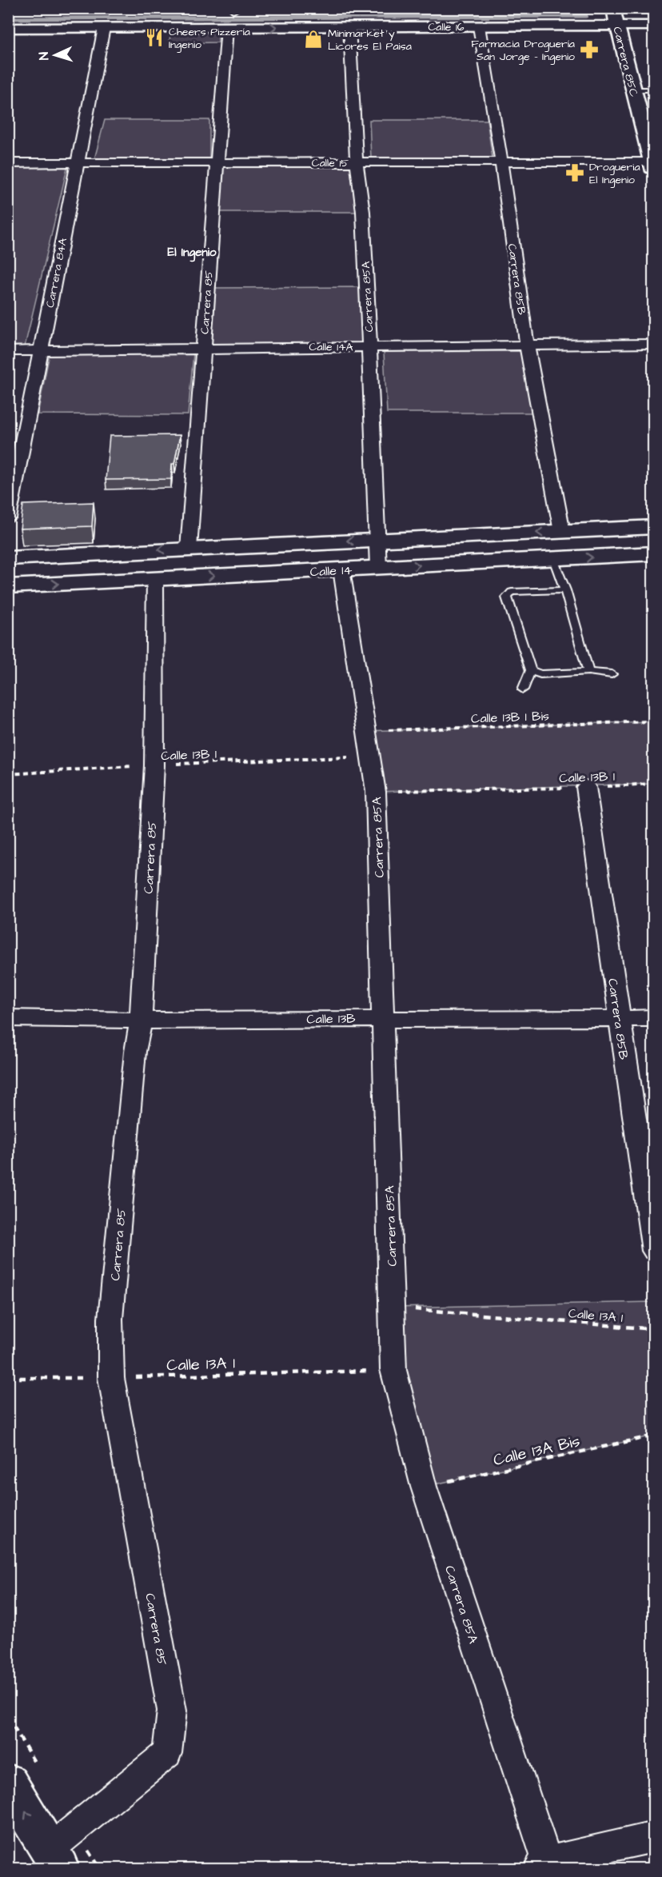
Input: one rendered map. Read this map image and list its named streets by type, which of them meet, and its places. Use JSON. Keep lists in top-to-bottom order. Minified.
{"streets":{"street":["Calle 16","Carrera 85C","Calle 15","Carrera 84A","Carrera 85B","Carrera 85A","Carrera 85","Calle 14A","Calle 14","Calle 13B"],"path":["Calle 13B 1 Bis","Calle 13B 1","Calle 13A 1","Calle 13A Bis"]},"crossings":[["Calle 16","Carrera 85C"],["Calle 16","Carrera 84A"],["Calle 16","Carrera 85B"],["Calle 16","Carrera 85A"],["Calle 16","Carrera 85"],["Carrera 85C","Calle 15"],["Calle 15","Carrera 84A"],["Calle 15","Carrera 85B"],["Calle 15","Carrera 85A"],["Calle 15","Carrera 85"],["Carrera 84A","Calle 14A"],["Carrera 85B","Calle 14A"],["Carrera 85B","Calle 13B 1"],["Carrera 85B","Calle 13B"],["Carrera 85A","Calle 14A"],["Carrera 85A","Calle 14"],["Carrera 85A","Calle 13B 1 Bis"],["Carrera 85A","Calle 13B 1"],["Carrera 85A","Calle 13B"],["Carrera 85A","Calle 13A 1"],["Carrera 85A","Calle 13A Bis"],["Carrera 85","Calle 14A"],["Carrera 85","Calle 14"],["Carrera 85","Calle 13B 1"],["Carrera 85","Calle 13B"],["Carrera 85","Calle 13A 1"]],"districts":["El Ingenio"],"places":{"restaurant":["Cheers Pizzería Ingenio"],"shop":["Minimarket y Licores El Paisa"],"pharmacy":["Farmacia Droguería San Jorge - Ingenio","Drogueria El Ingenio"]},"north":"left"}
